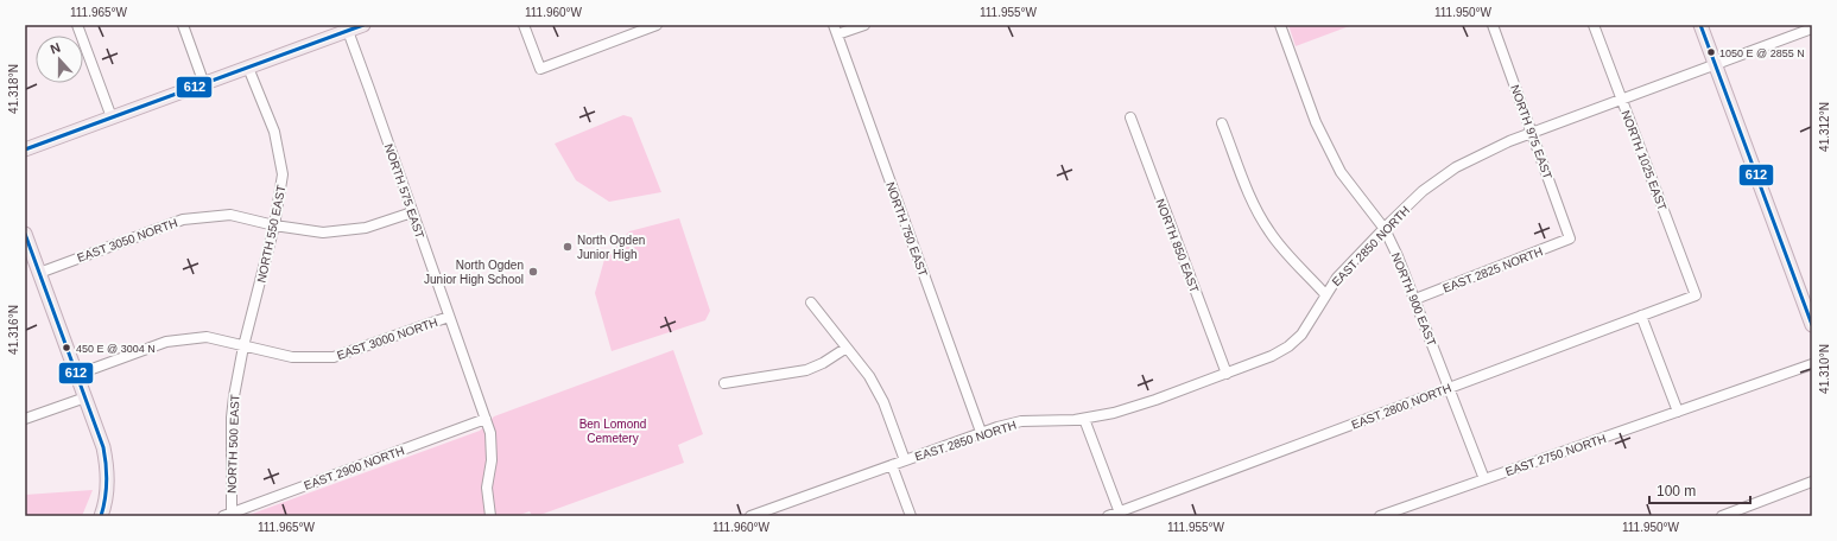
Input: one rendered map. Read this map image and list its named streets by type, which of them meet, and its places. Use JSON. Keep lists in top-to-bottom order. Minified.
{"streets":{"street":["NORTH 975 EAST","NORTH 1025 EAST","NORTH 575 EAST","NORTH 750 EAST","NORTH 550 EAST","EAST 3050 NORTH","NORTH 850 EAST","EAST 2850 NORTH","EAST 2825 NORTH","NORTH 900 EAST","EAST 3000 NORTH","EAST 2800 NORTH","NORTH 500 EAST","EAST 2750 NORTH","EAST 2900 NORTH"]},"crossings":[["NORTH 975 EAST","EAST 2850 NORTH"],["NORTH 975 EAST","EAST 2825 NORTH"],["NORTH 1025 EAST","EAST 2850 NORTH"],["NORTH 1025 EAST","EAST 2800 NORTH"],["NORTH 575 EAST","EAST 3050 NORTH"],["NORTH 575 EAST","EAST 3000 NORTH"],["NORTH 575 EAST","EAST 2900 NORTH"],["NORTH 750 EAST","EAST 2850 NORTH"],["NORTH 550 EAST","EAST 3050 NORTH"],["NORTH 550 EAST","EAST 3000 NORTH"],["NORTH 550 EAST","NORTH 500 EAST"],["NORTH 850 EAST","EAST 2850 NORTH"],["EAST 2850 NORTH","NORTH 900 EAST"],["EAST 2825 NORTH","NORTH 900 EAST"],["NORTH 900 EAST","EAST 2800 NORTH"],["NORTH 900 EAST","EAST 2750 NORTH"],["EAST 3000 NORTH","NORTH 500 EAST"],["NORTH 500 EAST","EAST 2900 NORTH"]],"parks":["Ben Lomond Cemetery"],"places":["1050 E @ 2855 N","North Ogden Junior High","North Ogden Junior High School","450 E @ 3004 N"],"lines":["transit line 612"],"scale_bar":"100 m","north":"top","coordinates":["111.965°W","111.960°W","111.955°W","111.950°W","41.318°N","41.312°N","41.316°N","41.310°N"]}
